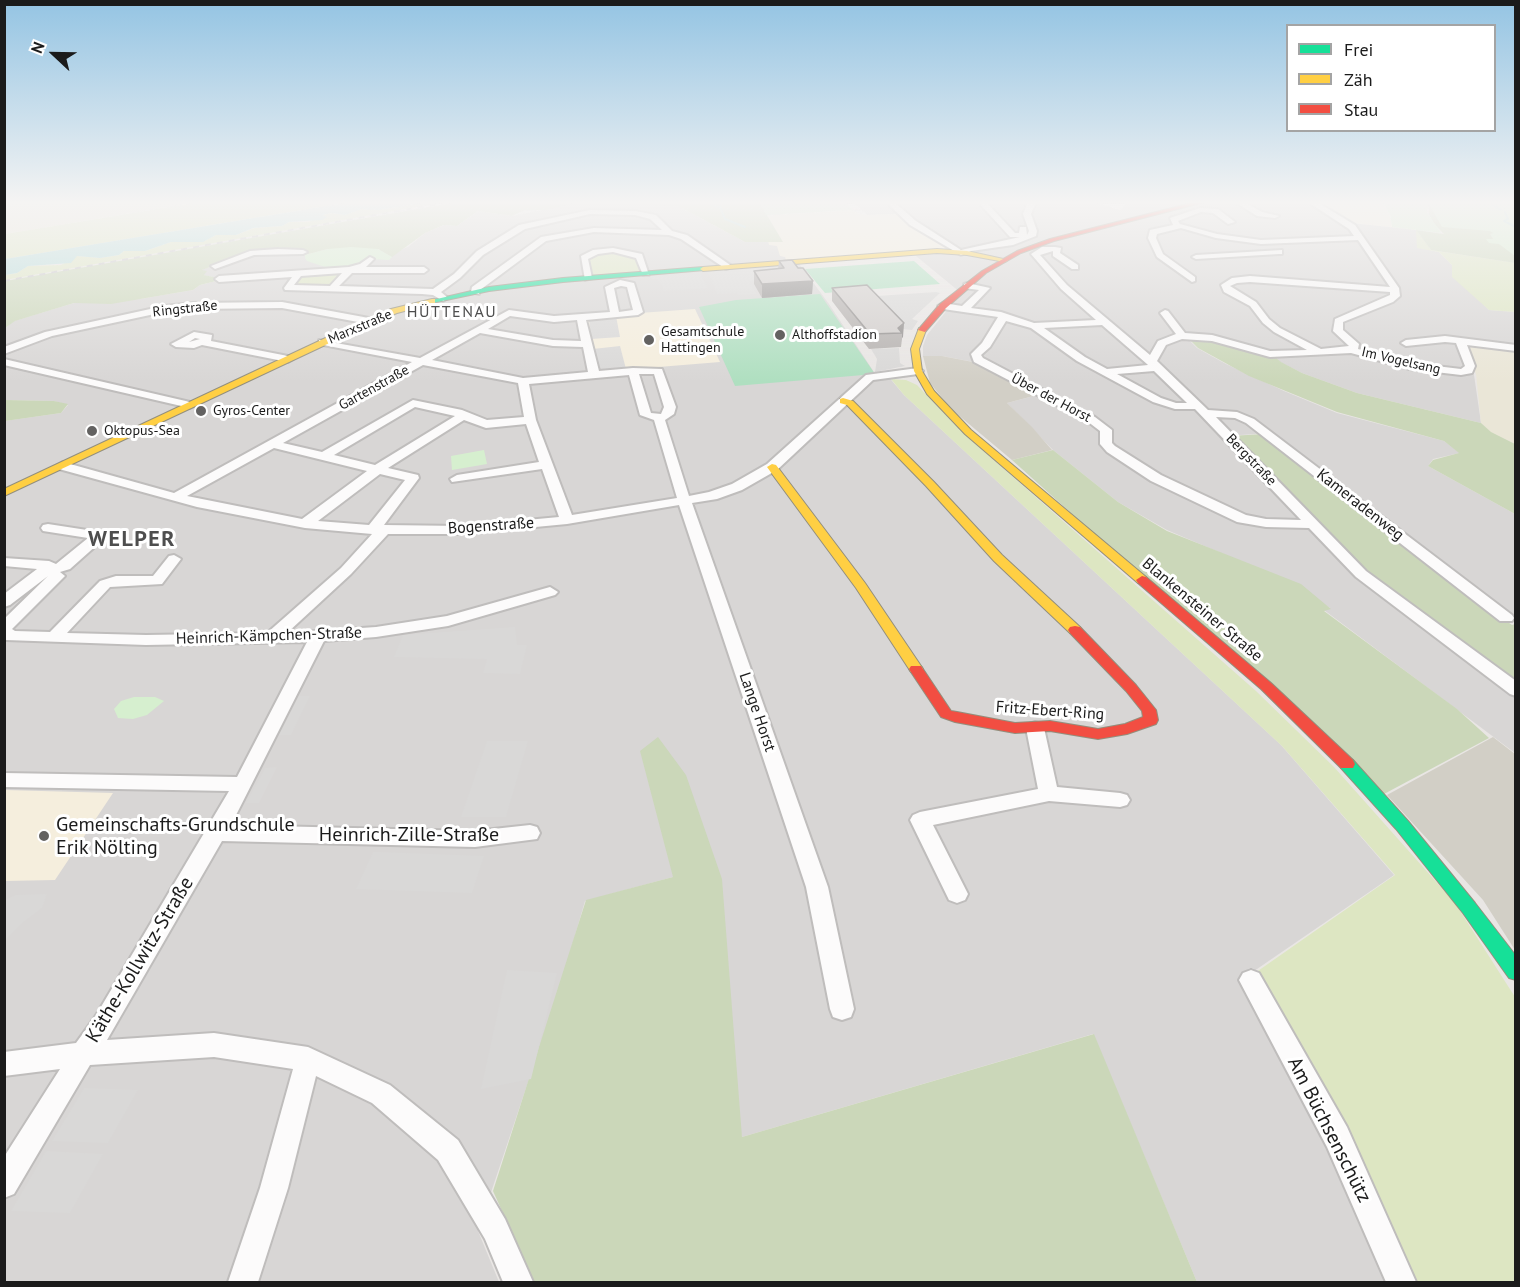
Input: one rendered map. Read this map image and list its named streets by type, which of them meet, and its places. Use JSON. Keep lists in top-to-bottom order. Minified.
{"streets":{"street":["Ringstraße","Marxstraße","Im Vogelsang","Gartenstraße","Über der Horst","Bergstraße","Kameradenweg","Bogenstraße","Blankensteiner Straße","Heinrich-Kämpchen-Straße","Fritz-Ebert-Ring","Lange Horst","Heinrich-Zille-Straße","Käthe-Kollwitz-Straße","Am Büchsenschütz"]},"crossings":[["Ringstraße","Marxstraße"],["Marxstraße","Bogenstraße"],["Gartenstraße","Bogenstraße"],["Über der Horst","Bergstraße"],["Bergstraße","Kameradenweg"],["Bogenstraße","Blankensteiner Straße"],["Bogenstraße","Fritz-Ebert-Ring"],["Bogenstraße","Lange Horst"],["Heinrich-Kämpchen-Straße","Käthe-Kollwitz-Straße"],["Heinrich-Zille-Straße","Käthe-Kollwitz-Straße"]],"districts":["HÜTTENAU","WELPER"],"places":["Althoffstadion","Gesamtschule Hattingen","Gyros-Center","Oktopus-Sea","Gemeinschafts-Grundschule Erik Nölting"],"legend":["Frei","Zäh","Stau"],"north":"left"}
